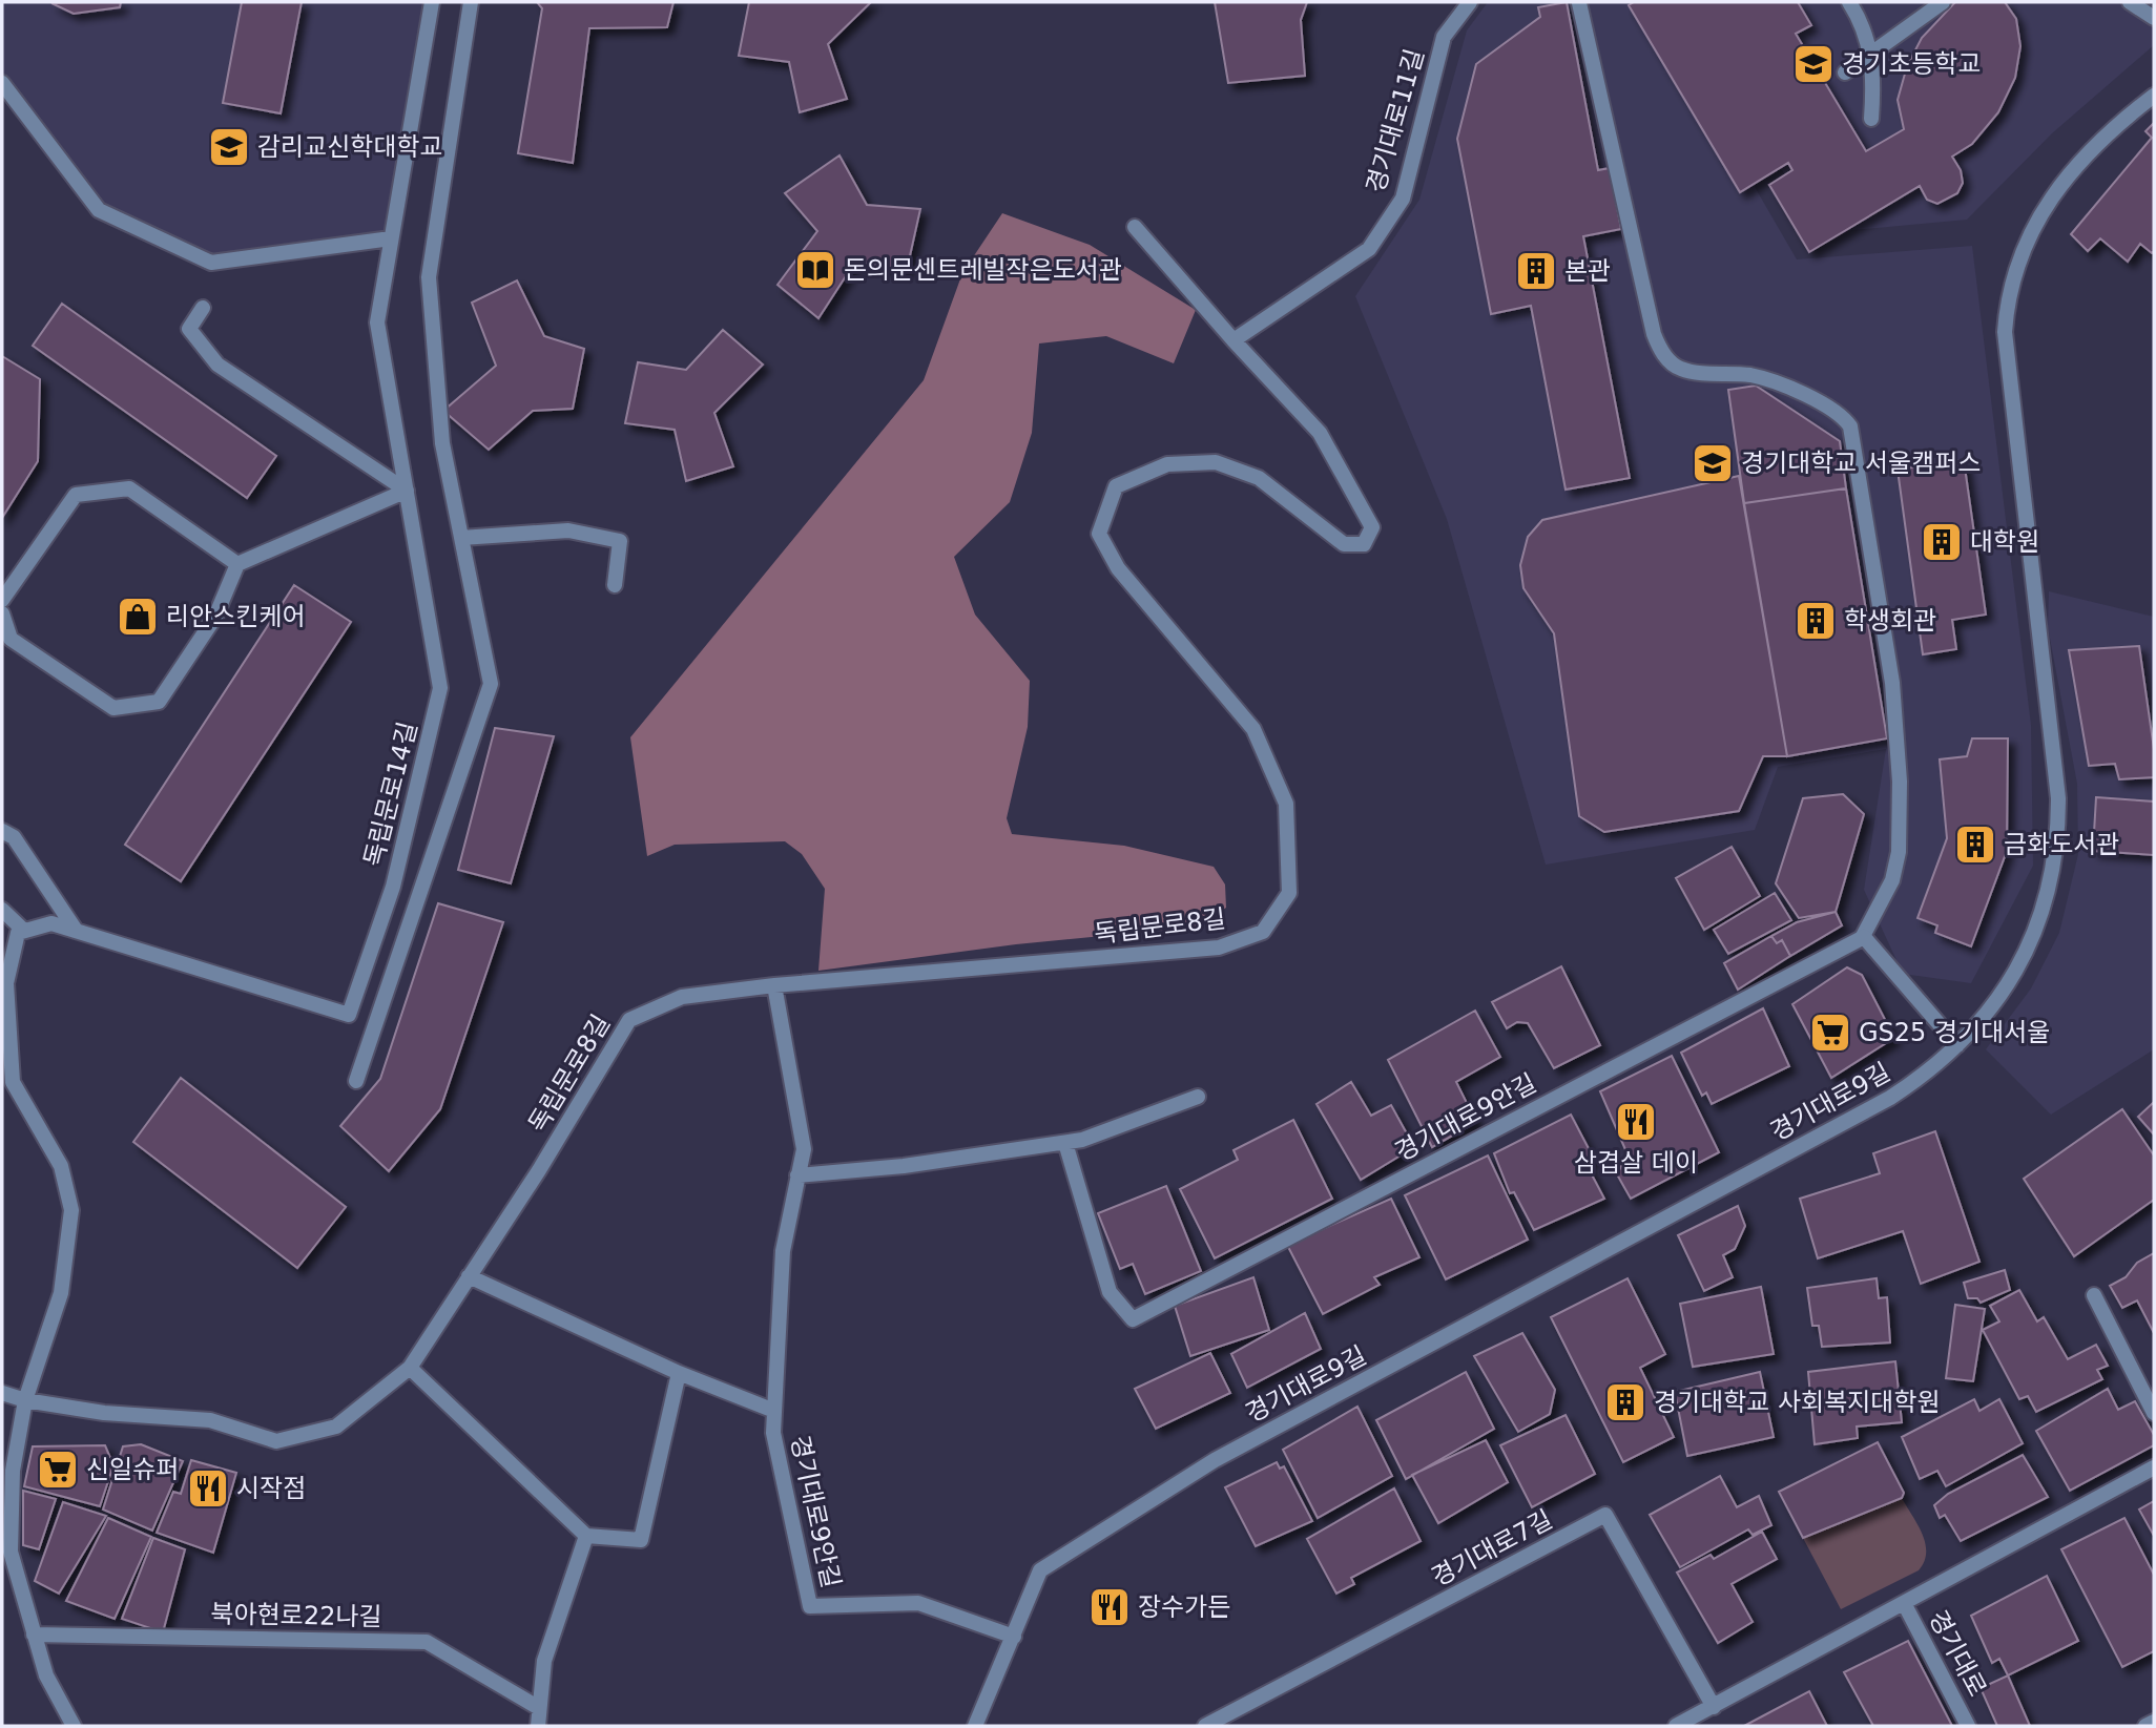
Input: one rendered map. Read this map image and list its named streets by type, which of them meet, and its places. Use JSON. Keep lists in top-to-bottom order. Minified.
{"streets":{"street":["경기대로11길","독립문로14길","독립문로8길","경기대로9길","경기대로9안길","경기대로7길","북아현로22나길","경기대로"]},"crossings":[["경기대로11길","독립문로8길"],["독립문로8길","경기대로9안길"],["경기대로9길","경기대로9안길"]],"places":{"school or university":["경기초등학교","감리교신학대학교","경기대학교 서울캠퍼스"],"library":["돈의문센트레빌작은도서관"],"building":["본관","대학원","학생회관","금화도서관","경기대학교 사회복지대학원"],"shop":["리안스킨케어"],"supermarket":["GS25 경기대서울","신일슈퍼"],"restaurant":["삼겹살 데이","시작점","장수가든"]}}
